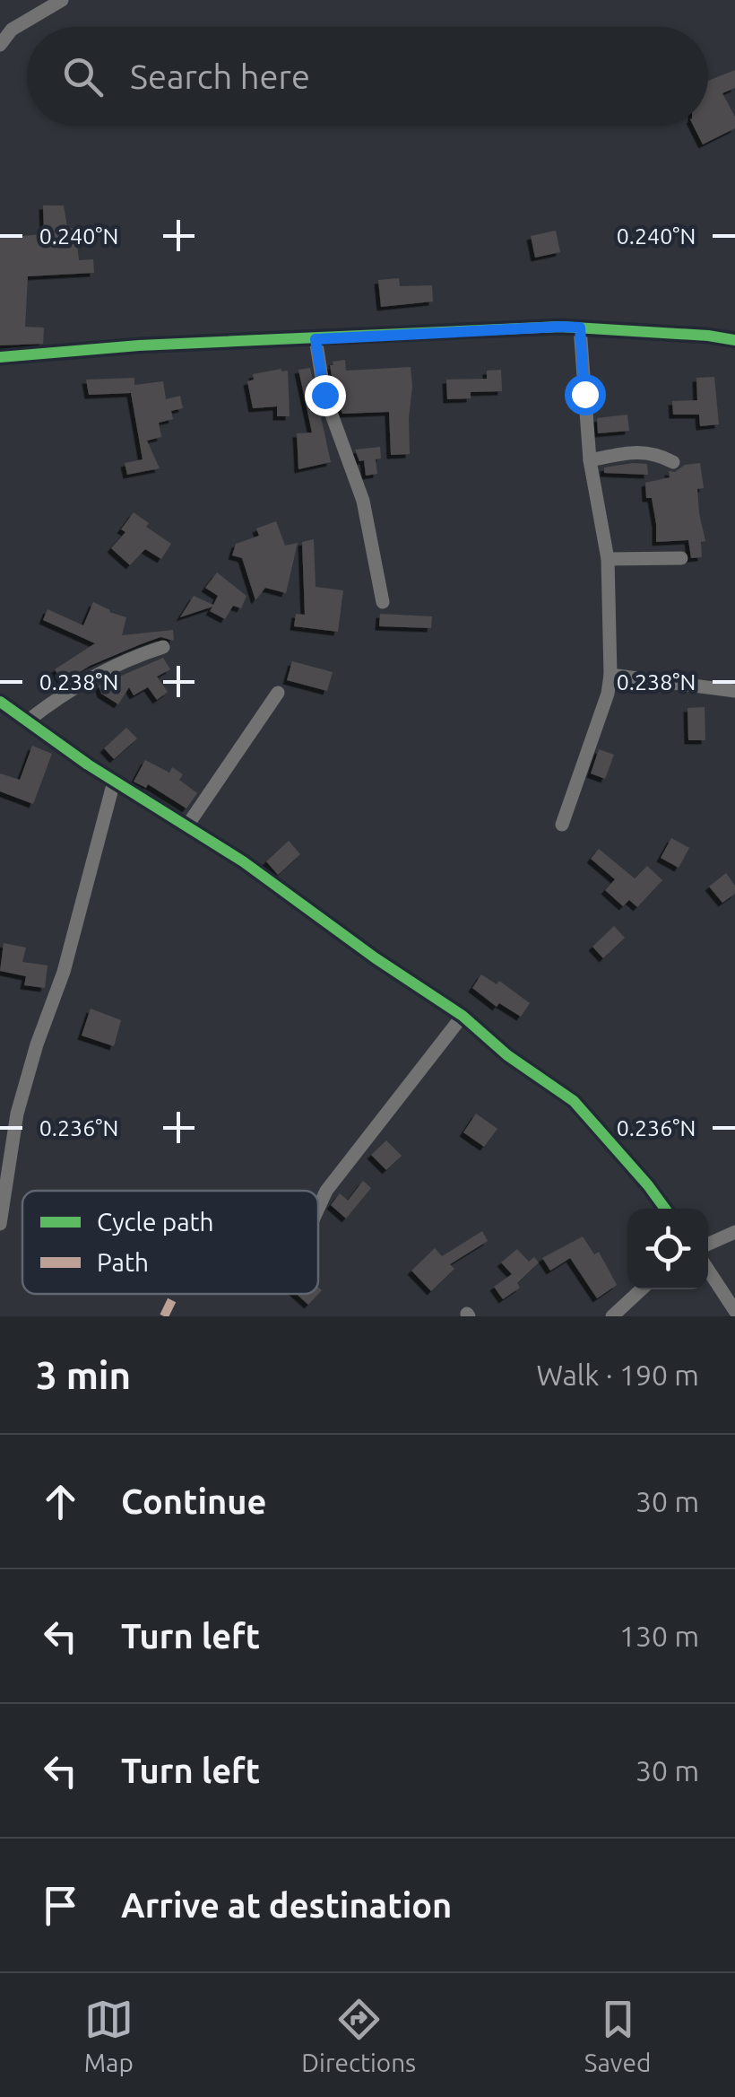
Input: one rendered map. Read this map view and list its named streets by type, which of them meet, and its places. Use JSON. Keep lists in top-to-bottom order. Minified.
{"legend":["Cycle path","Path"],"page":{"search":"Search here","heading":["3 min","Walk · 190 m"],"list":[["Continue","30 m"],["Turn left","130 m"],["Turn left","30 m"],"Arrive at destination"],"nav":["Map","Directions","Saved"]},"coordinates":["0.240°N","0.238°N","0.236°N"]}
